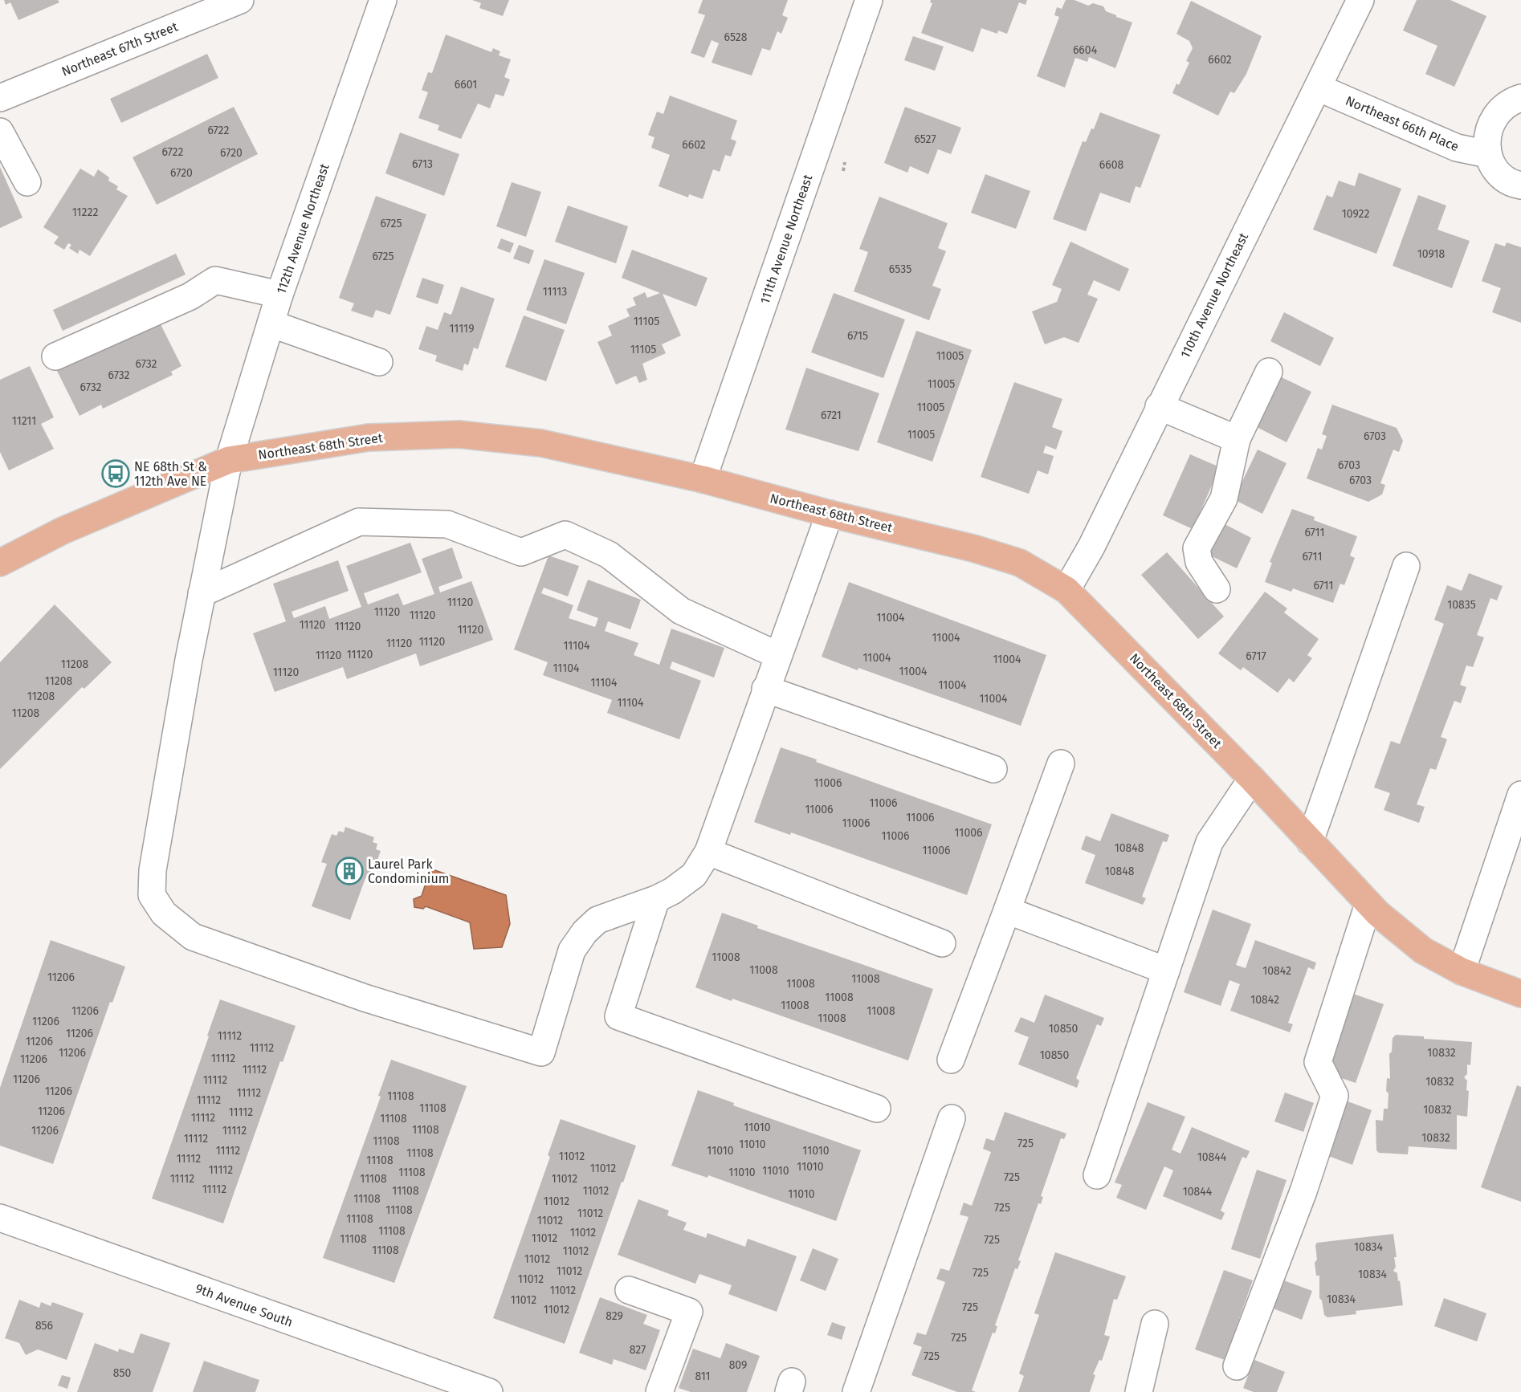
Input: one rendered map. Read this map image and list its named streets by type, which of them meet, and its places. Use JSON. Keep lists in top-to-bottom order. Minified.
{"streets":{"main road":["Northeast 68th Street"],"street":["Northeast 67th Street","Northeast 66th Place","112th Avenue Northeast","111th Avenue Northeast","110th Avenue Northeast","9th Avenue South"]},"crossings":[["Northeast 66th Place","110th Avenue Northeast"],["112th Avenue Northeast","Northeast 68th Street"],["111th Avenue Northeast","Northeast 68th Street"],["110th Avenue Northeast","Northeast 68th Street"]],"places":{"bus stop":["NE 68th St & 112th Ave NE"],"building":["Laurel Park Condominium"]},"house_numbers":["6528","6604","6602","6601","6722","6527","6602","6722","6720","6713","6608","6720","11222","10922","6725","10918","6725","6535","11113","11105","11119","6715","11105","11005","6732","6732","11005","6732","11005","6721","11211","11005","6703","6703","6703","6711","6711","6711","11120","10835","11120","11120","11004","11120","11120","11120","11004","11120","11120","11104","11120","11120","6717","11004","11004","11208","11104","11004","11120","11208","11104","11004","11208","11004","11104","11208","11006","11006","11006","11006","11006","11006","11006","10848","11006","10848","11008","11008","10842","11206","11008","11008","11008","10842","11008","11206","11008","11008","11206","10850","11206","11112","11206","11112","11206","10832","10850","11112","11206","11112","11206","11112","10832","11206","11112","11108","11112","11108","10832","11206","11112","11112","11108","11010","11108","11206","11112","10832","11112","11108","725","11010","11112","11010","11010","11108","11012","10844","11112","11108","11010","11012","11112","11010","11108","11010","725","11112","11108","11012","11112","11108","11012","10844","11010","11108","11012","725","11108","11012","11108","11012","11108","11012","11012","11108","725","10834","11108","11012","11012","11012","725","10834","11012","11012","10834","11012","725","11012","829","856","725","827","725","809","850","811"]}
